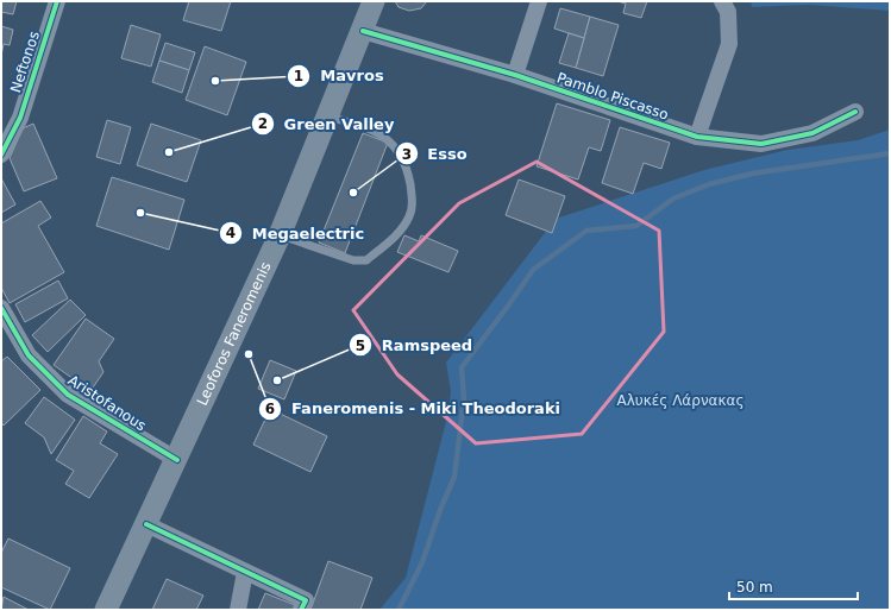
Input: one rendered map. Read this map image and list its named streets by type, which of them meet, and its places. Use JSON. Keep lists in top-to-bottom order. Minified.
{"streets":{"main road":["Leoforos Faneromenis"],"street":["Neftonos","Pamblo Piscasso","Aristofanous"]},"crossings":[["Pamblo Piscasso","Leoforos Faneromenis"],["Leoforos Faneromenis","Aristofanous"]],"parks":["Αλυκές Λάρνακας"],"places":["Mavros","Green Valley","Esso","Megaelectric","Faneromenis - Miki Theodoraki","Ramspeed"],"scale_bar":"50 m"}
